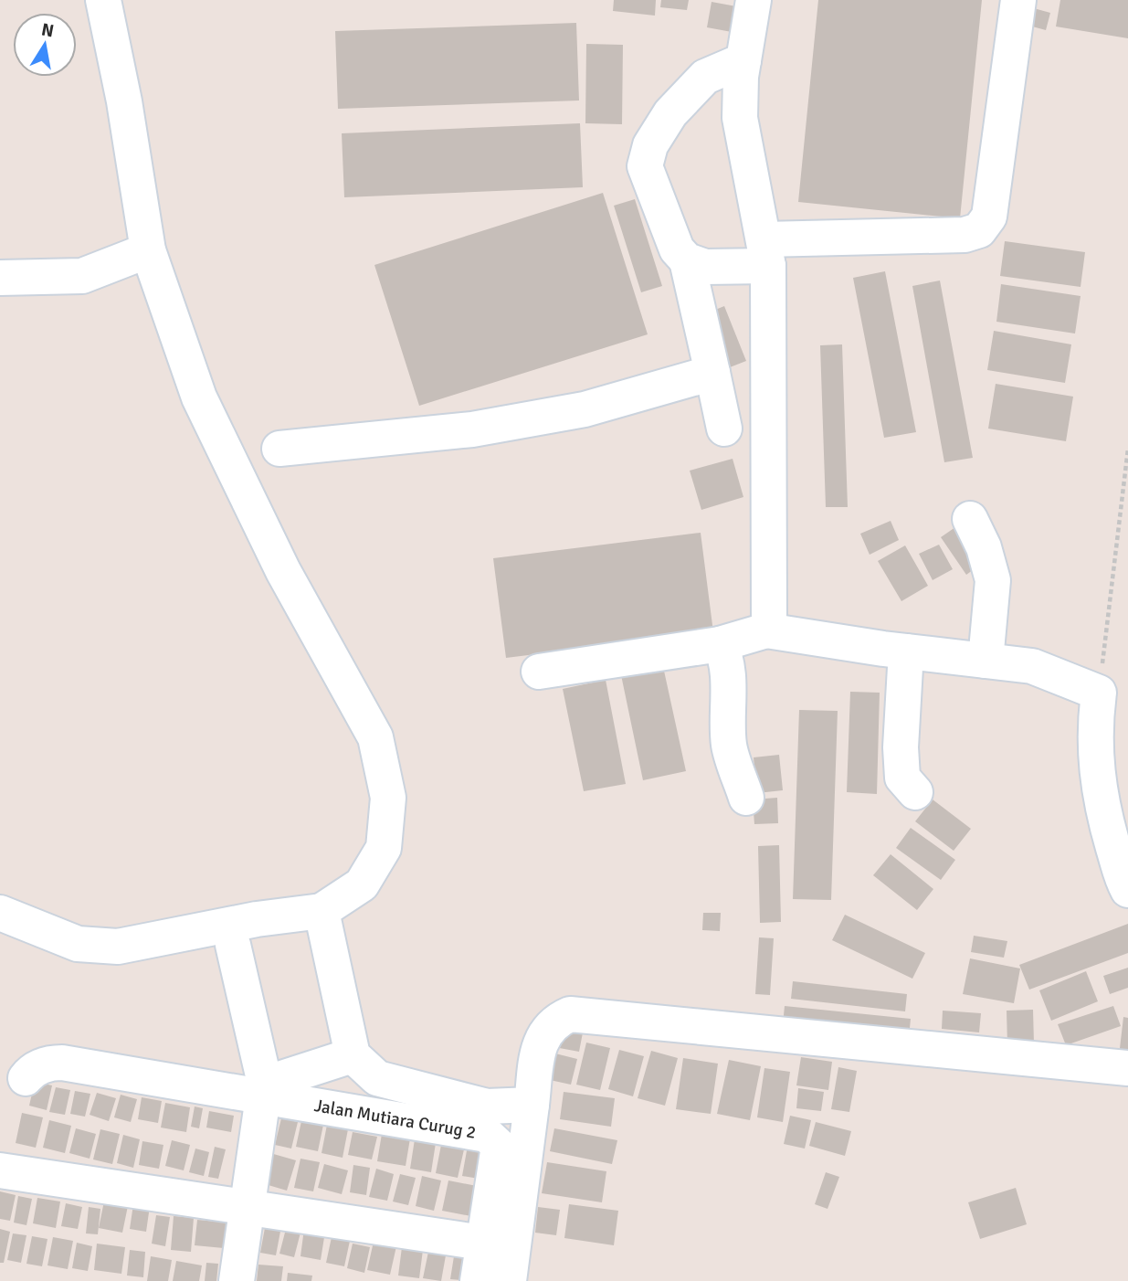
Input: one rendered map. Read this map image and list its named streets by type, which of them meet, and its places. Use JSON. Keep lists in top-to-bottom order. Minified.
{"streets":{"street":["Jalan Mutiara Curug 2"]},"north":"top"}
